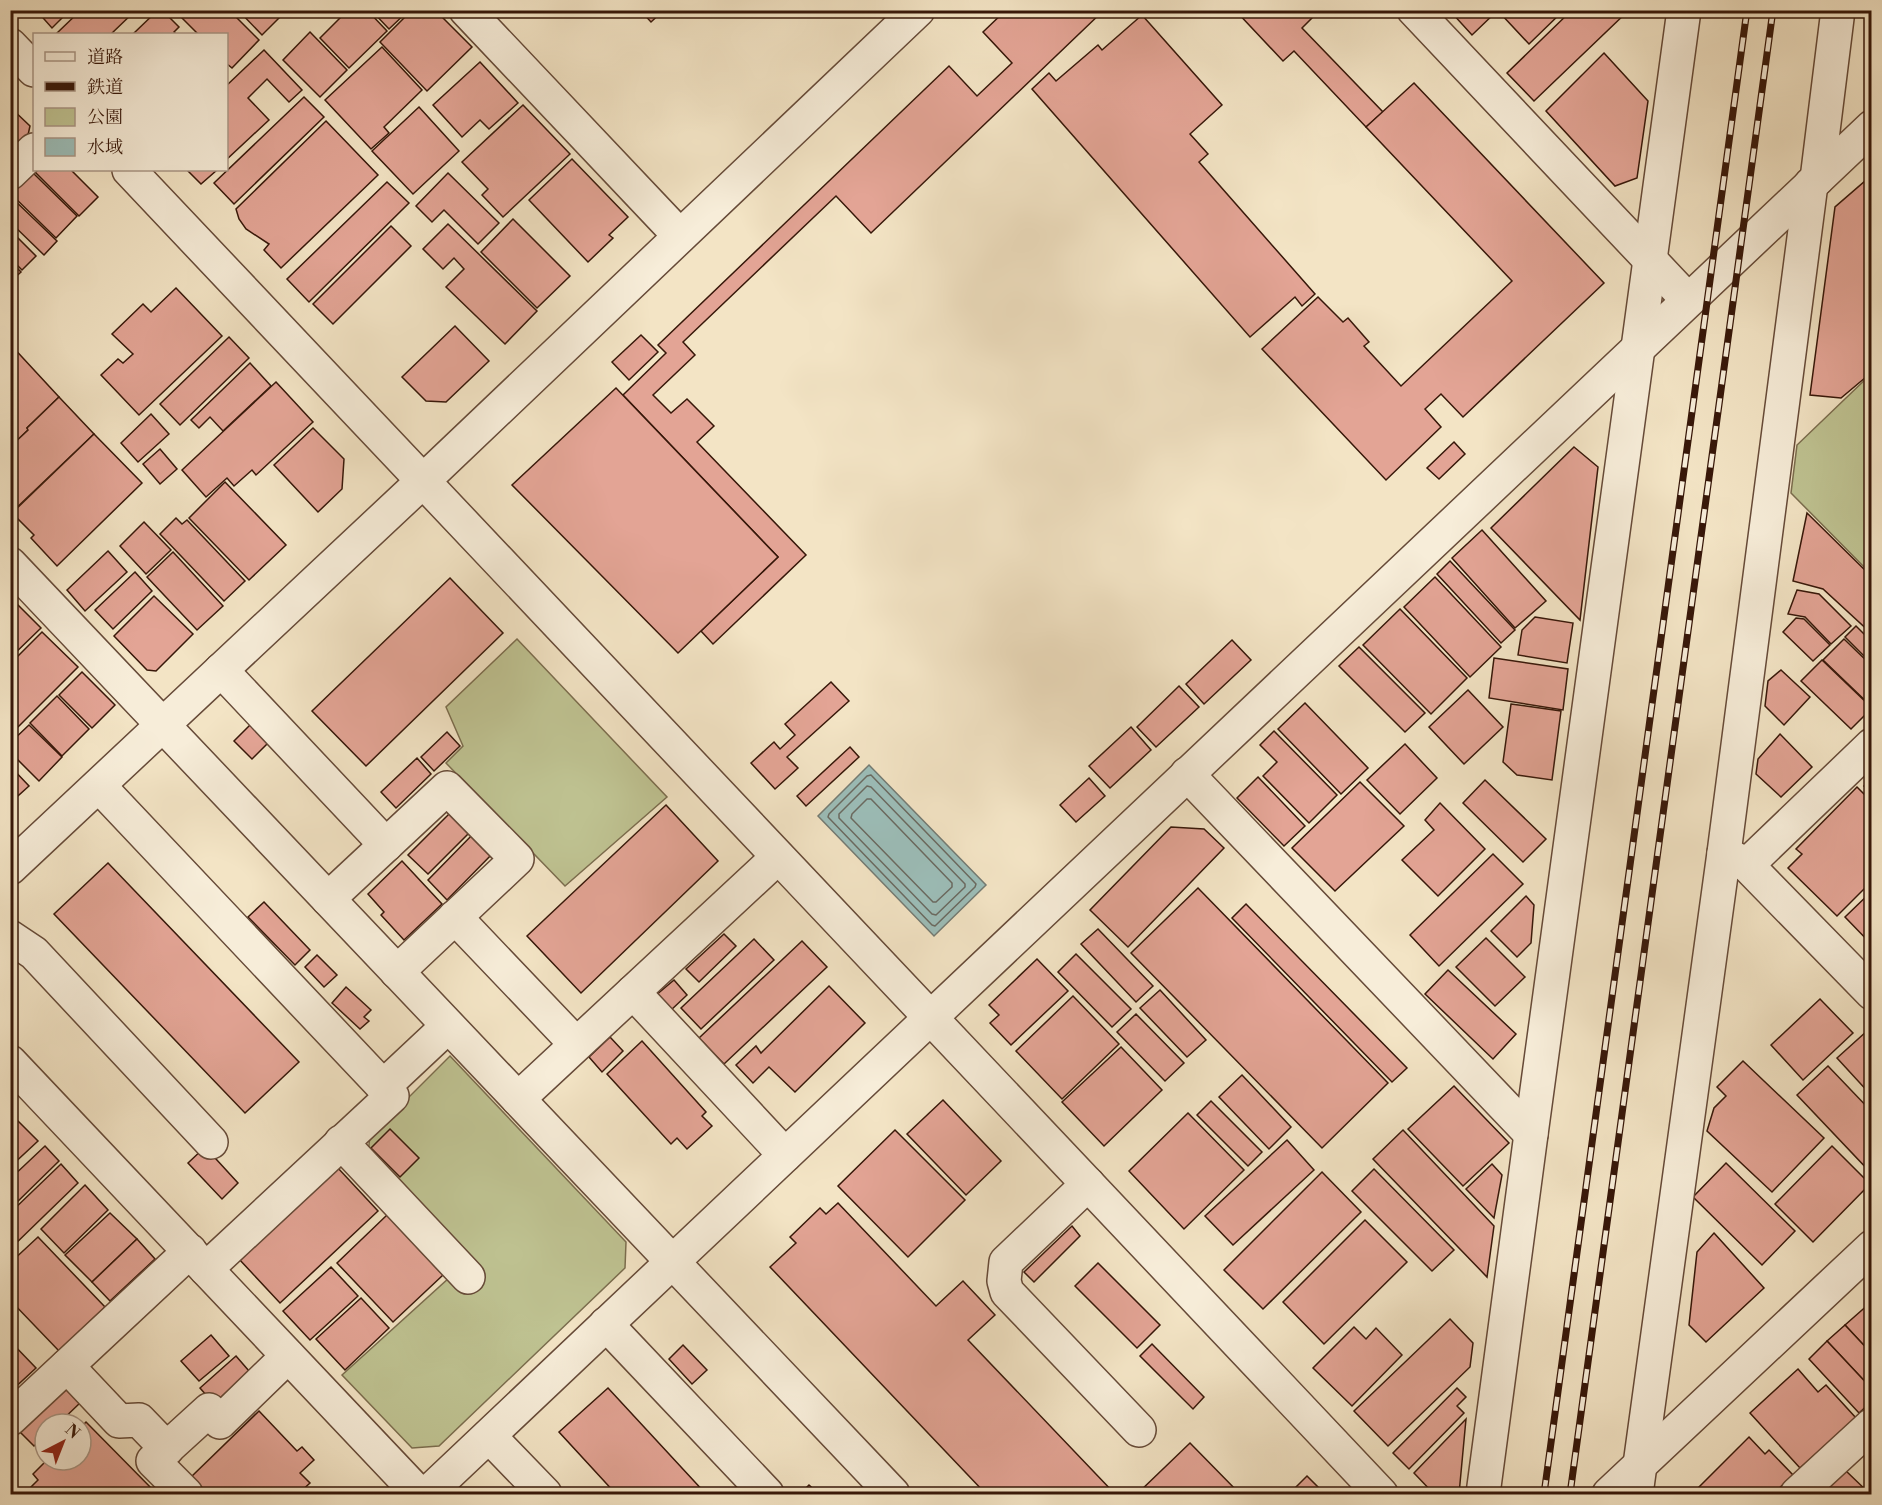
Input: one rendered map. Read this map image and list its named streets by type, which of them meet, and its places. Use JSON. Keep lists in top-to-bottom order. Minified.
{"legend":["道路","鉄道","公園","水域"],"north":"top right"}
